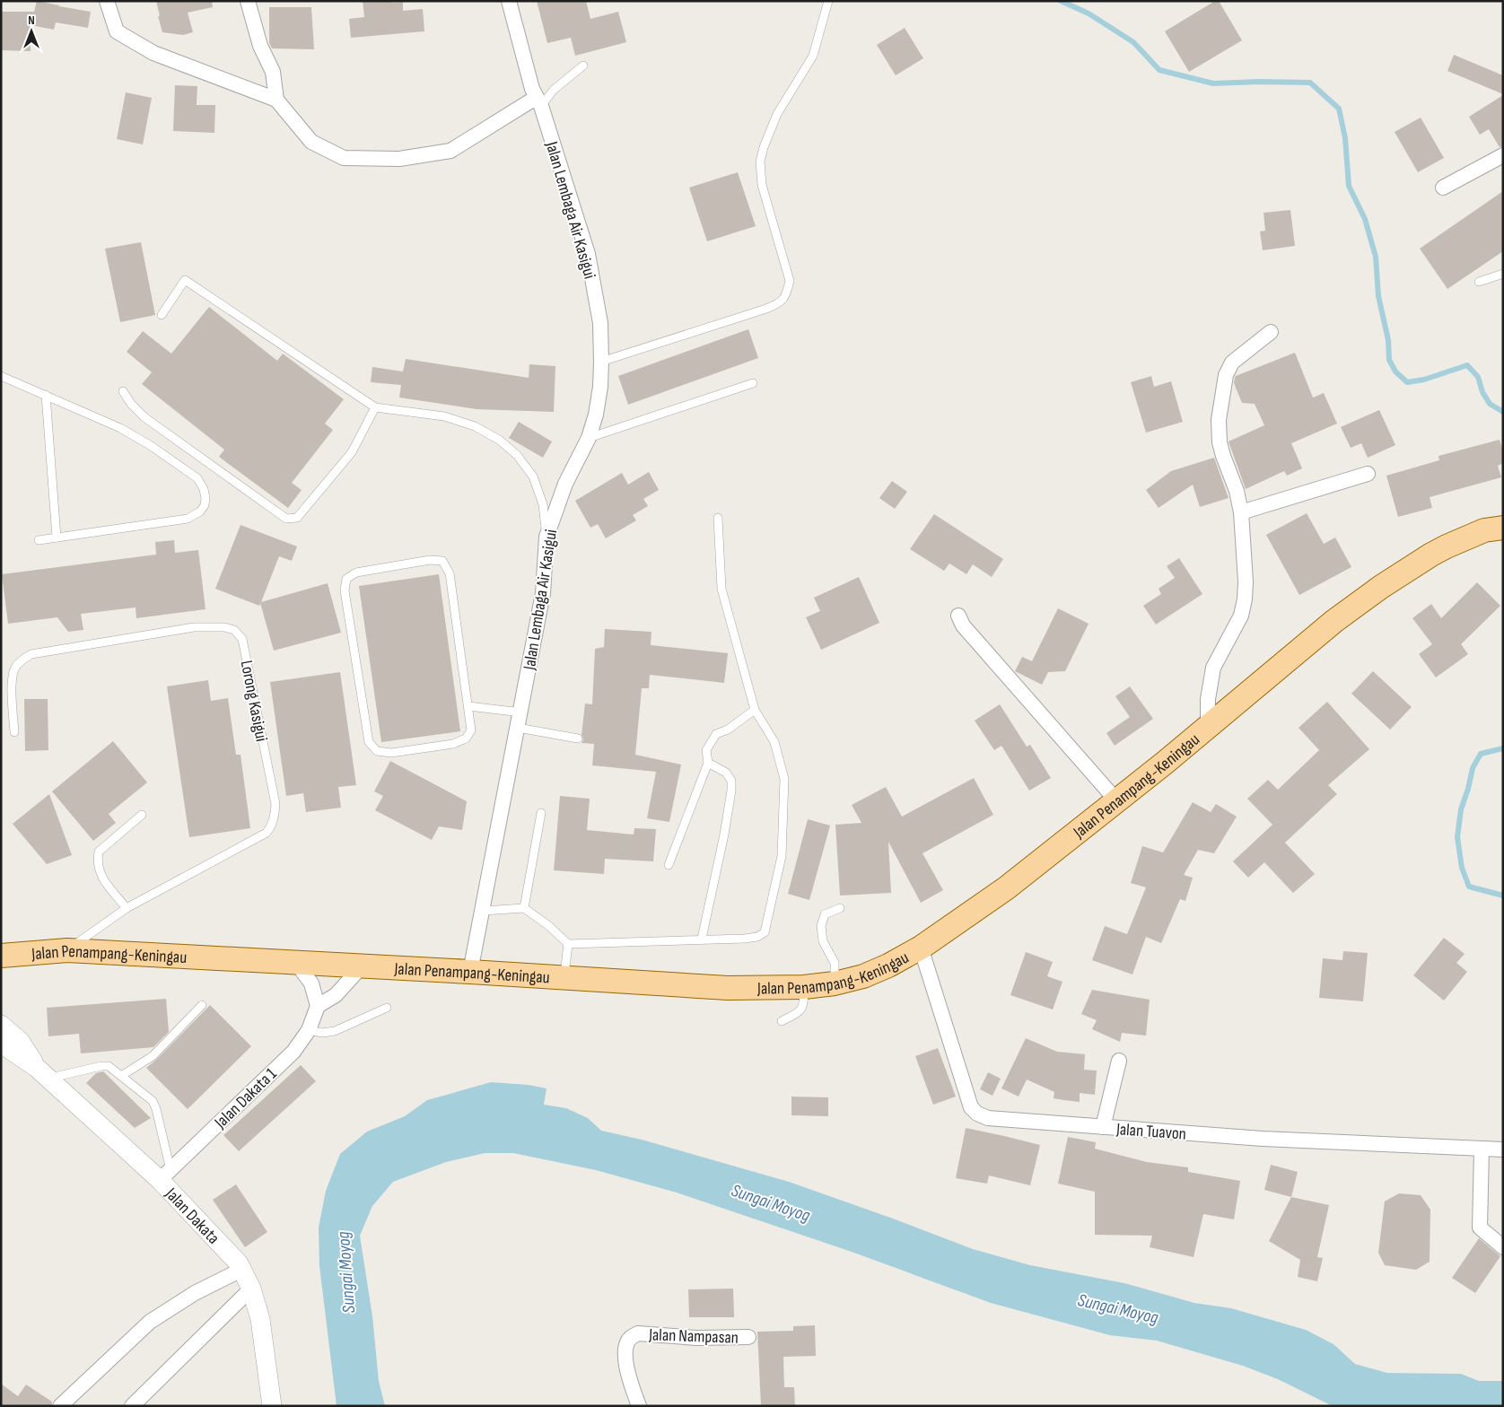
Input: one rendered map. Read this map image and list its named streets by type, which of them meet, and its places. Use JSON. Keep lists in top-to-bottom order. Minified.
{"streets":{"main road":["Jalan Penampang-Keningau"],"street":["Jalan Lembaga Air Kasigui","Jalan Dakata 1","Jalan Tuavon","Jalan Dakata","Jalan Nampasan"],"lane":["Lorong Kasigui"]},"crossings":[["Jalan Lembaga Air Kasigui","Jalan Penampang-Keningau"],["Lorong Kasigui","Jalan Penampang-Keningau"],["Jalan Penampang-Keningau","Jalan Tuavon"],["Jalan Dakata 1","Jalan Dakata"]],"water":["Sungai Moyog"],"north":"top"}
